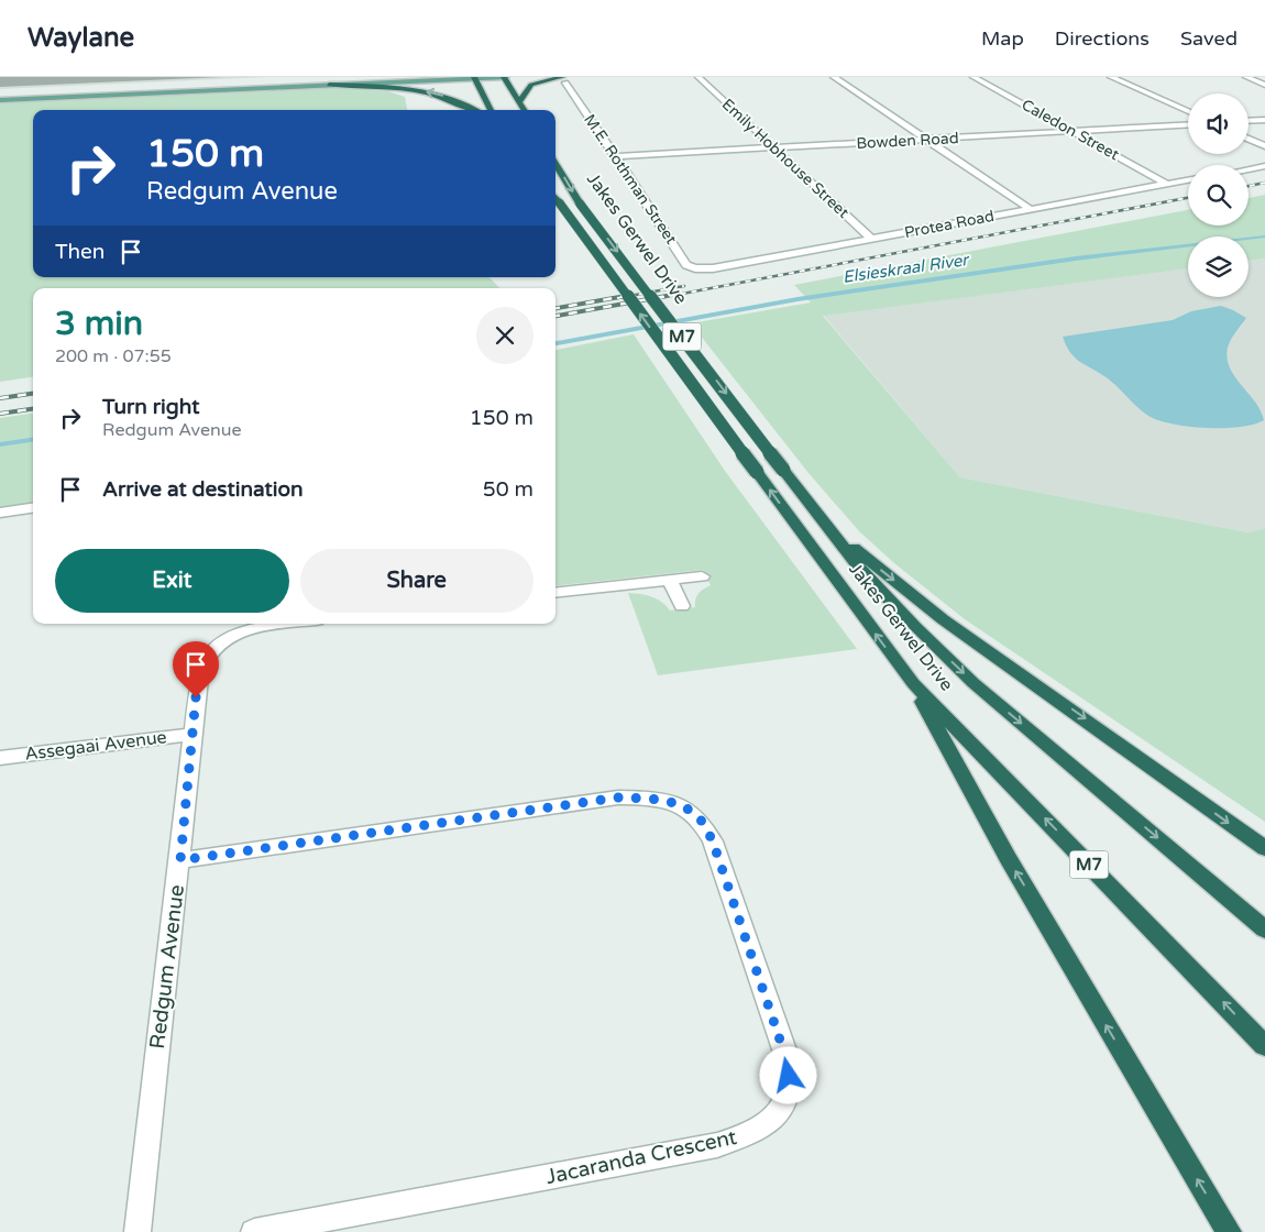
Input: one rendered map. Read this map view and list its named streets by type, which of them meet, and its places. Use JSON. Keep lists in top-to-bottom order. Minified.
{"streets":{"highway":["Jakes Gerwel Drive","M7"],"street":["Caledon Street","Bowden Road","Emily Hobhouse Street","M.E. Rothman Street","Protea Road","Assegaai Avenue","Redgum Avenue","Jacaranda Crescent"]},"crossings":[["Caledon Street","Bowden Road"],["Caledon Street","Protea Road"],["Bowden Road","Emily Hobhouse Street"],["Bowden Road","M.E. Rothman Street"],["Emily Hobhouse Street","Protea Road"],["M.E. Rothman Street","Protea Road"],["Assegaai Avenue","Redgum Avenue"],["Redgum Avenue","Jacaranda Crescent"]],"water":["Elsieskraal River"],"page":{"header":"Waylane","nav":["Map","Directions","Saved"],"turn":["150 m","Redgum Avenue"],"then":"Then","heading":["3 min","200 m · 07:55"],"list":[{"name":"Turn right","note":"Redgum Avenue","value":"150 m"},{"name":"Arrive at destination","value":"50 m"}],"buttons":["Exit","Share"]}}
